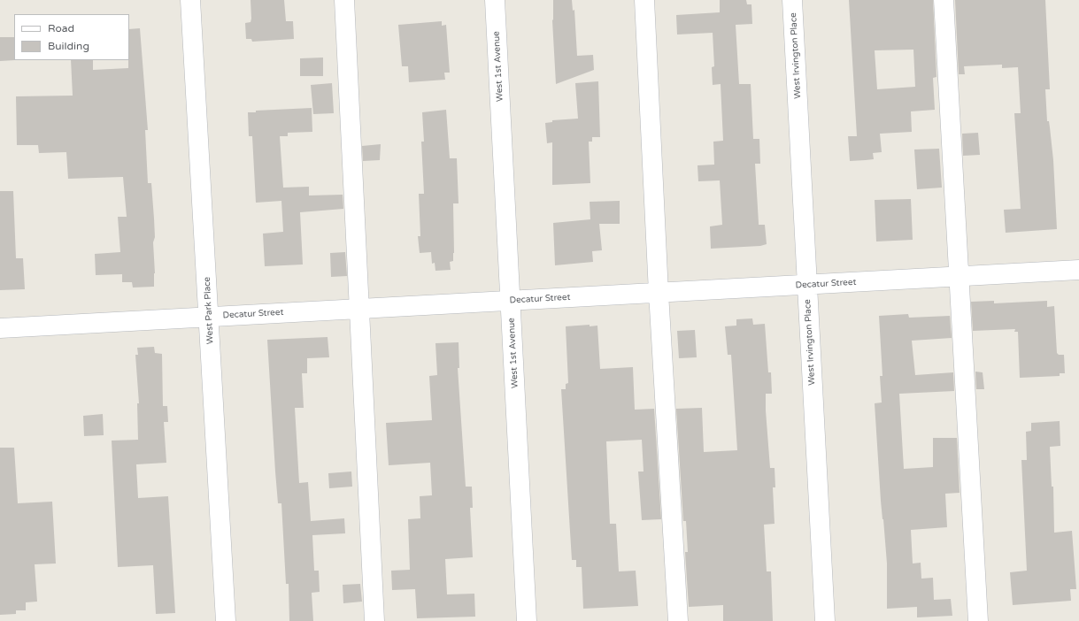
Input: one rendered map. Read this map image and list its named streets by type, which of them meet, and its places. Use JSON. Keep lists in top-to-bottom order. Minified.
{"streets":{"street":["West Irvington Place","West 1st Avenue","Decatur Street","West Park Place"]},"crossings":[["West Irvington Place","Decatur Street"],["West 1st Avenue","Decatur Street"],["Decatur Street","West Park Place"]],"legend":["Road","Building"]}
